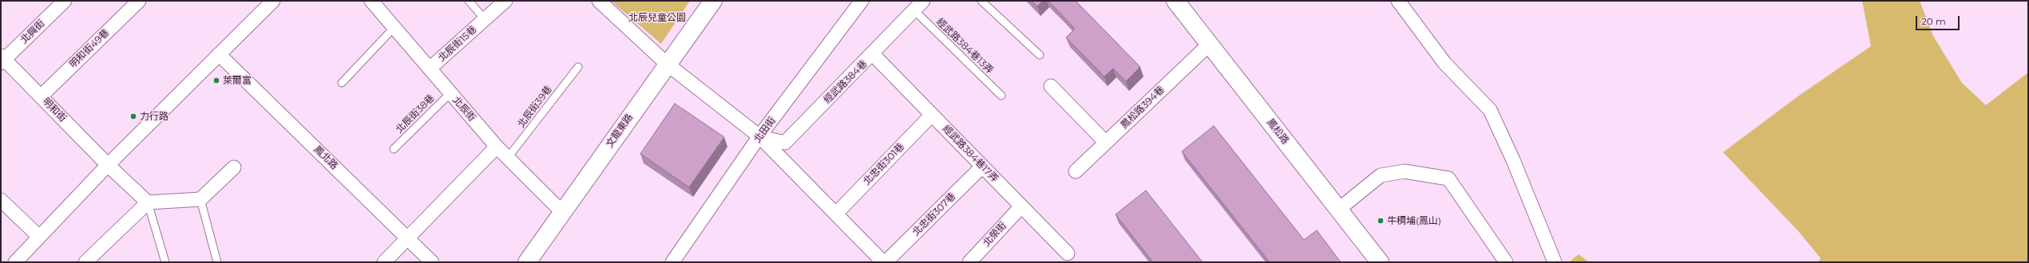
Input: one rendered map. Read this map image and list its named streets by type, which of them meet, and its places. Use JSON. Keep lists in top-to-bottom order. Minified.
{"streets":{"main road":["文龍東路","鳳松路"],"street":["北興街","北辰街15巷","明和街49巷","經武路384巷","鳳松路394巷","北辰街","明和街","北田街","經武路384巷17弄","鳳北路","北忠街301巷","北忠街307巷","北榮街"],"lane":["經武路384巷13弄","北辰街39巷","北辰街38巷"]},"crossings":[["北興街","明和街"],["北辰街15巷","北辰街"],["經武路384巷13弄","經武路384巷"],["明和街49巷","明和街"],["經武路384巷","北田街"],["經武路384巷","經武路384巷17弄"],["北辰街39巷","北辰街"],["鳳松路394巷","鳳松路"],["北辰街","北辰街38巷"],["北辰街","文龍東路"],["經武路384巷17弄","北忠街301巷"],["經武路384巷17弄","北忠街307巷"],["經武路384巷17弄","北榮街"]],"parks":["北辰兒童公園"],"places":["萊爾富","力行路","牛稠埔(鳳山)"],"scale_bar":"20 m"}
